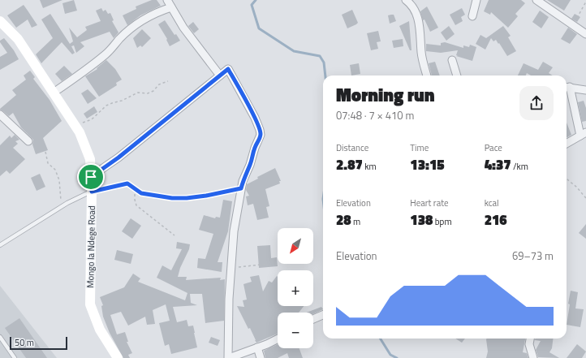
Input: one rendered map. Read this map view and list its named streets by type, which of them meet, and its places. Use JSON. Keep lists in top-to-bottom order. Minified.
{"streets":{"street":["Mongo la Ndege Road"]},"scale_bar":"50 m","north":"bottom left","page":{"heading":["Morning run","07:48 · 7 × 410 m"],"stats":[["Distance","2.87 km"],["Time","13:15"],["Pace","4:37 /km"],["Elevation","28 m"],["Heart rate","138 bpm"],["kcal","216"]],"map_buttons":["+","−"],"chart":["Elevation","69–73 m"],"scale":"50 m"}}
